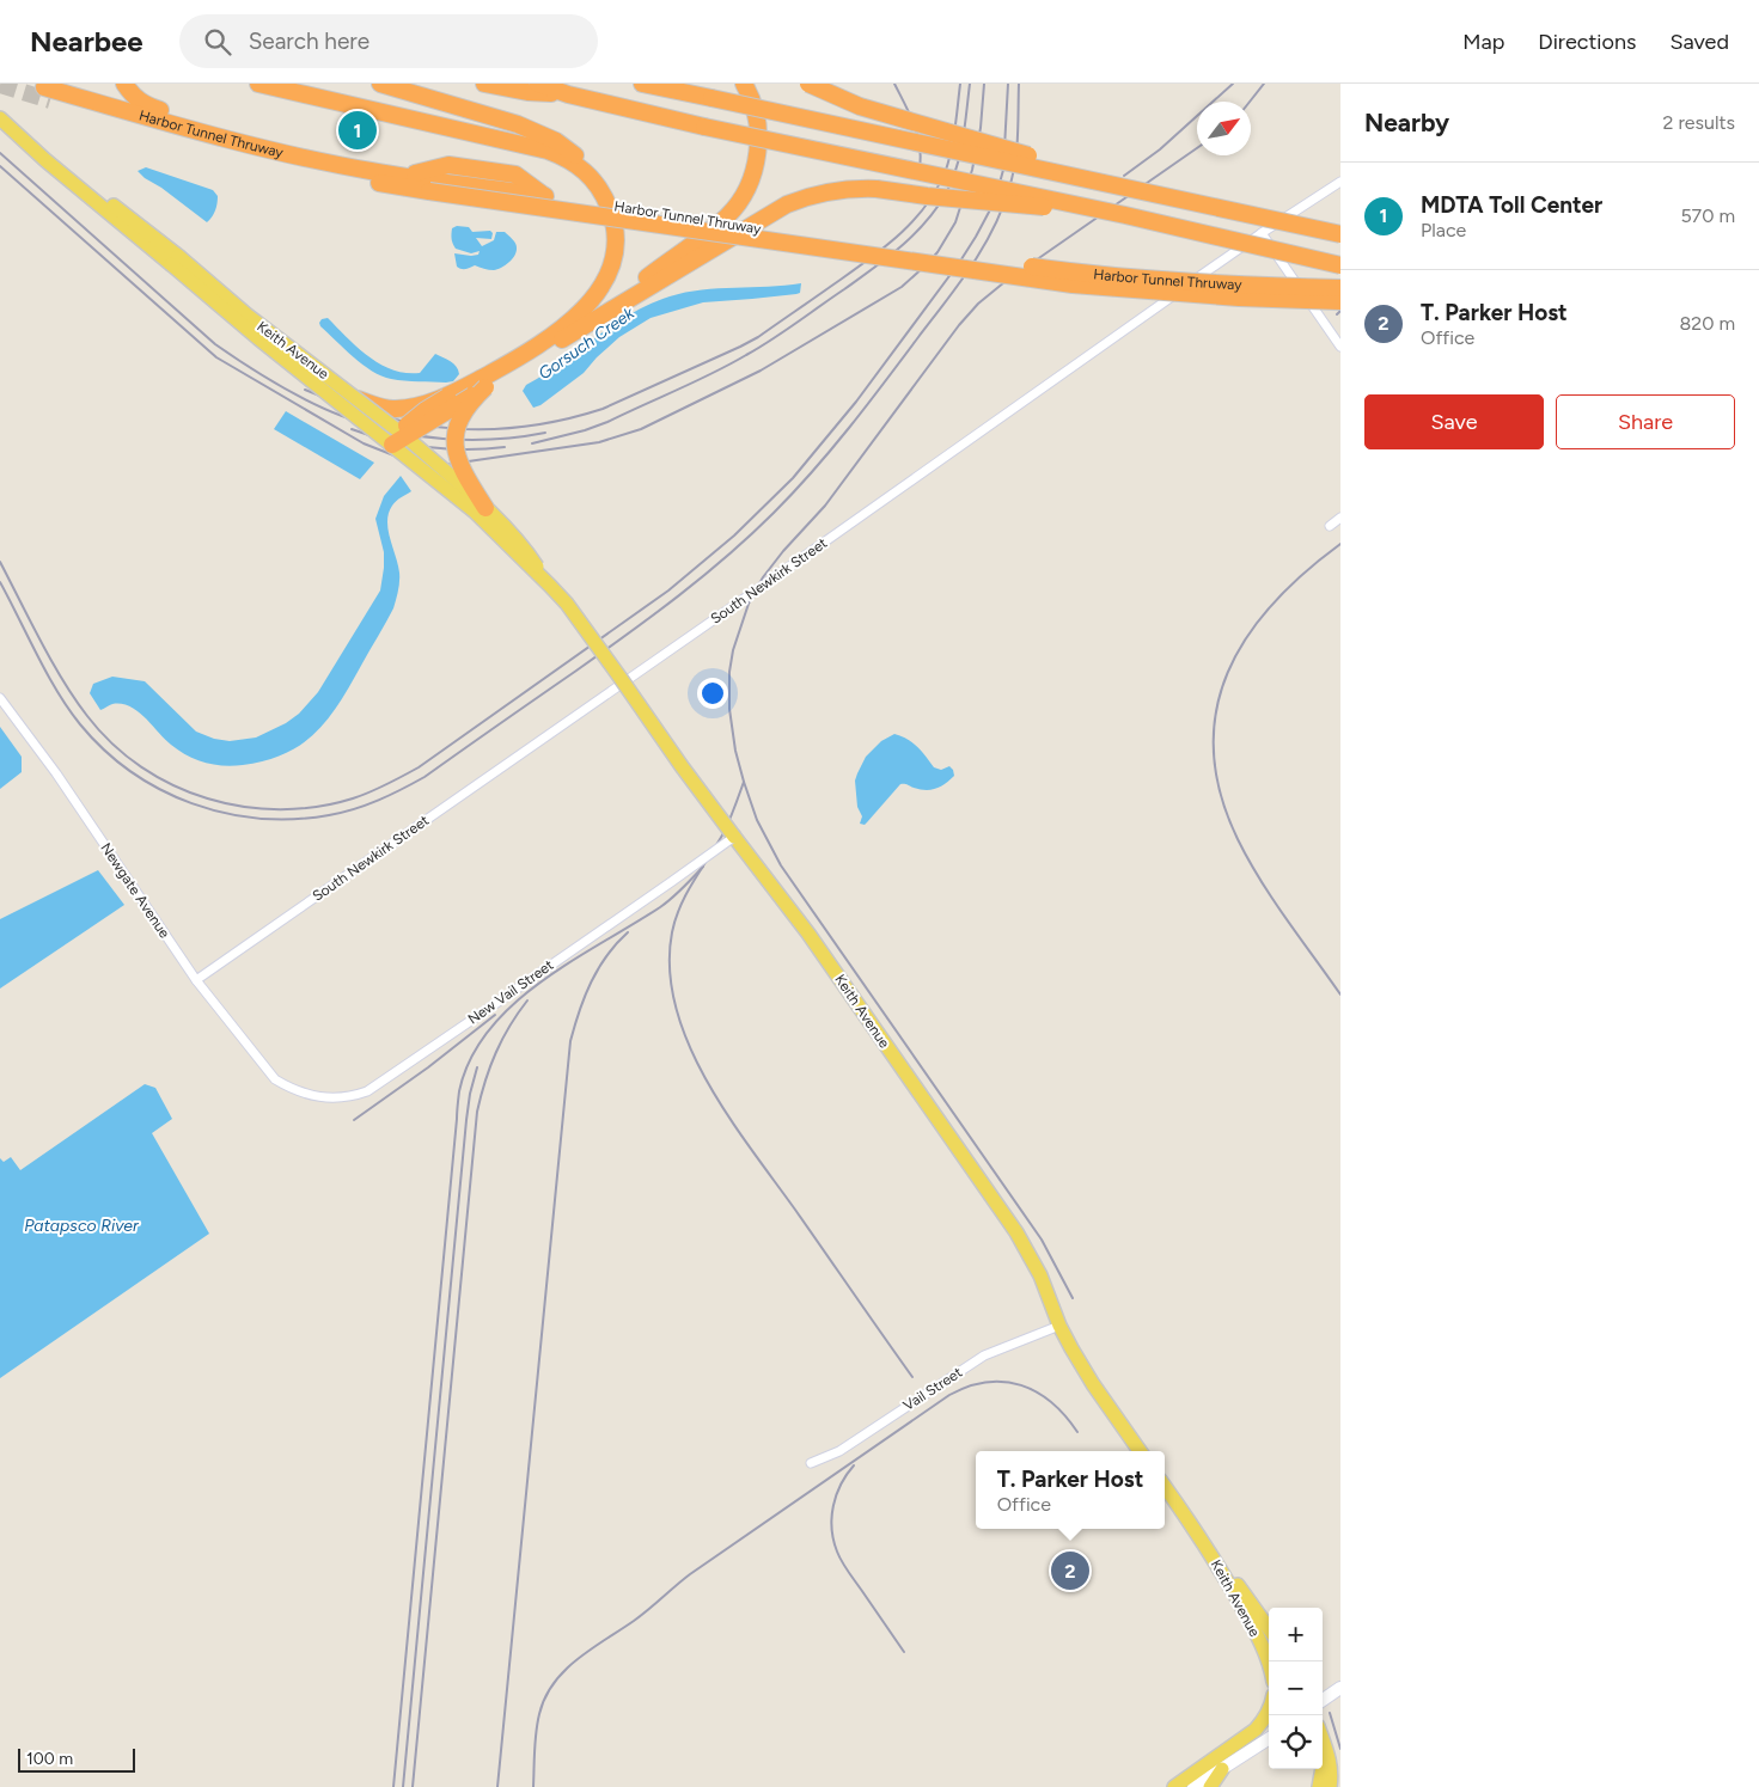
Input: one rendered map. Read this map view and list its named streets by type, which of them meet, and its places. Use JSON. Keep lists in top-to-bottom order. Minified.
{"streets":{"highway":["Harbor Tunnel Thruway"],"main road":["Keith Avenue"],"street":["South Newkirk Street","Newgate Avenue","New Vail Street","Vail Street"]},"crossings":[["Keith Avenue","New Vail Street"],["Keith Avenue","Vail Street"],["South Newkirk Street","Newgate Avenue"],["Newgate Avenue","New Vail Street"]],"water":["Gorsuch Creek","Patapsco River"],"scale_bar":"100 m","north":"top right","page":{"header":"Nearbee","search":"Search here","nav":["Map","Directions","Saved"],"heading":["Nearby","2 results"],"pins":["1","2"],"list":[{"mark":"1","name":"MDTA Toll Center","note":"Place","value":"570 m"},{"mark":"2","name":"T. Parker Host","note":"Office","value":"820 m"}],"buttons":["Save","Share"],"popup":["T. Parker Host","Office"],"map_buttons":["+","−"],"scale":"100 m"}}
